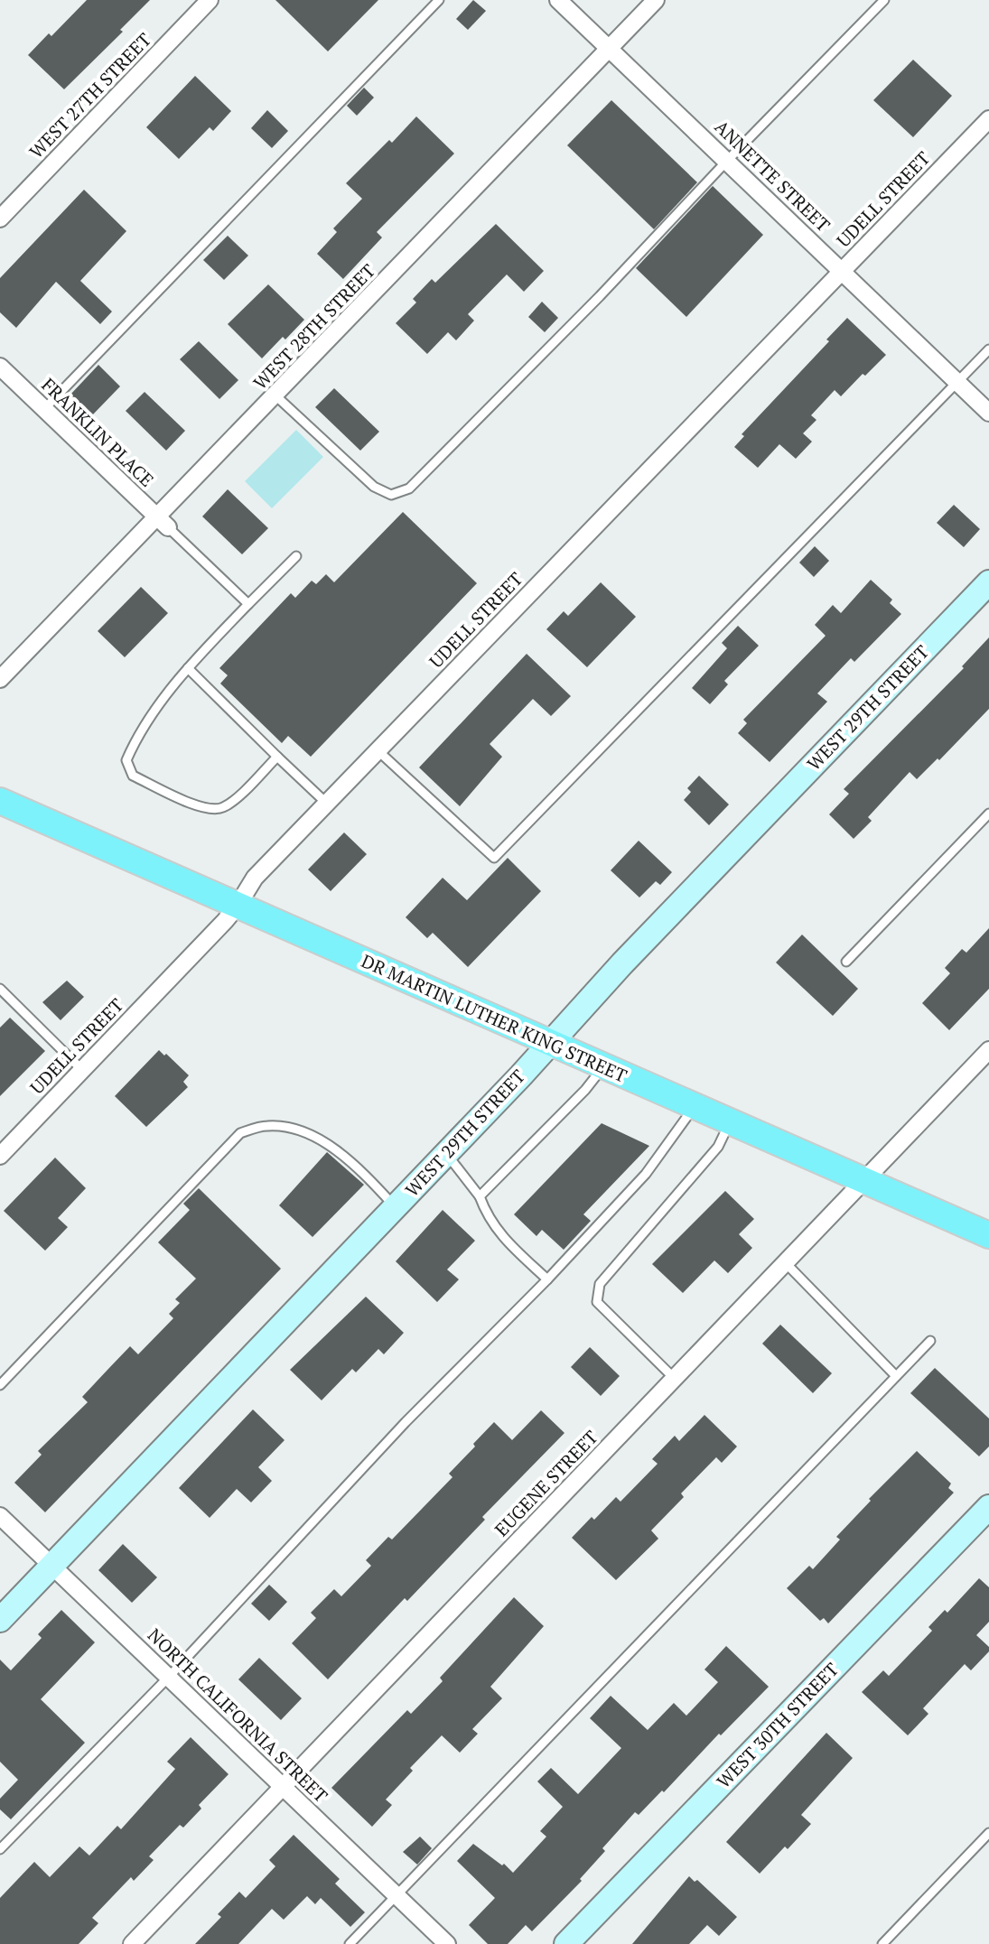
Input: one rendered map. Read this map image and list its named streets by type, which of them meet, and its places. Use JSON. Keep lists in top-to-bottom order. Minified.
{"streets":{"main road":["WEST 29TH STREET","DR MARTIN LUTHER KING STREET","WEST 30TH STREET"],"street":["WEST 27TH STREET","ANNETTE STREET","UDELL STREET","WEST 28TH STREET","FRANKLIN PLACE","EUGENE STREET","NORTH CALIFORNIA STREET"]},"crossings":[["ANNETTE STREET","UDELL STREET"],["ANNETTE STREET","WEST 28TH STREET"],["UDELL STREET","DR MARTIN LUTHER KING STREET"],["WEST 28TH STREET","FRANKLIN PLACE"],["WEST 29TH STREET","DR MARTIN LUTHER KING STREET"],["WEST 29TH STREET","NORTH CALIFORNIA STREET"],["DR MARTIN LUTHER KING STREET","EUGENE STREET"],["EUGENE STREET","NORTH CALIFORNIA STREET"]]}
